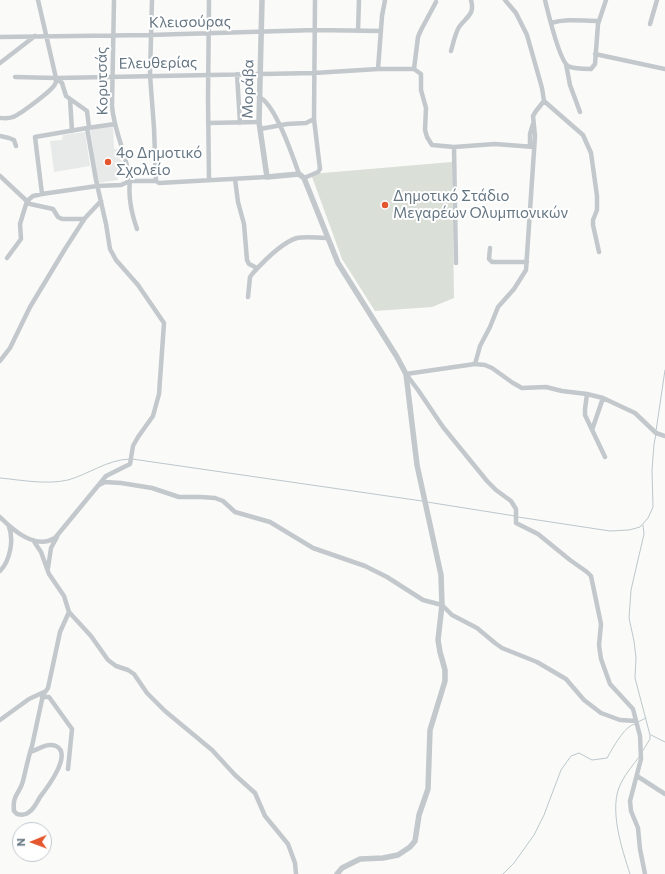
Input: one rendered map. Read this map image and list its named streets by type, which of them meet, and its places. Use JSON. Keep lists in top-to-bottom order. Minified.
{"streets":{"street":["Κλεισούρας","Ελευθερίας","Κορυτσάς","Μοράβα"]},"crossings":[["Κλεισούρας","Κορυτσάς"],["Κλεισούρας","Μοράβα"],["Ελευθερίας","Κορυτσάς"],["Ελευθερίας","Μοράβα"]],"places":["4ο Δημοτικό Σχολείο","Δημοτικό Στάδιο Μεγαρέων Ολυμπιονικών"],"north":"left"}
